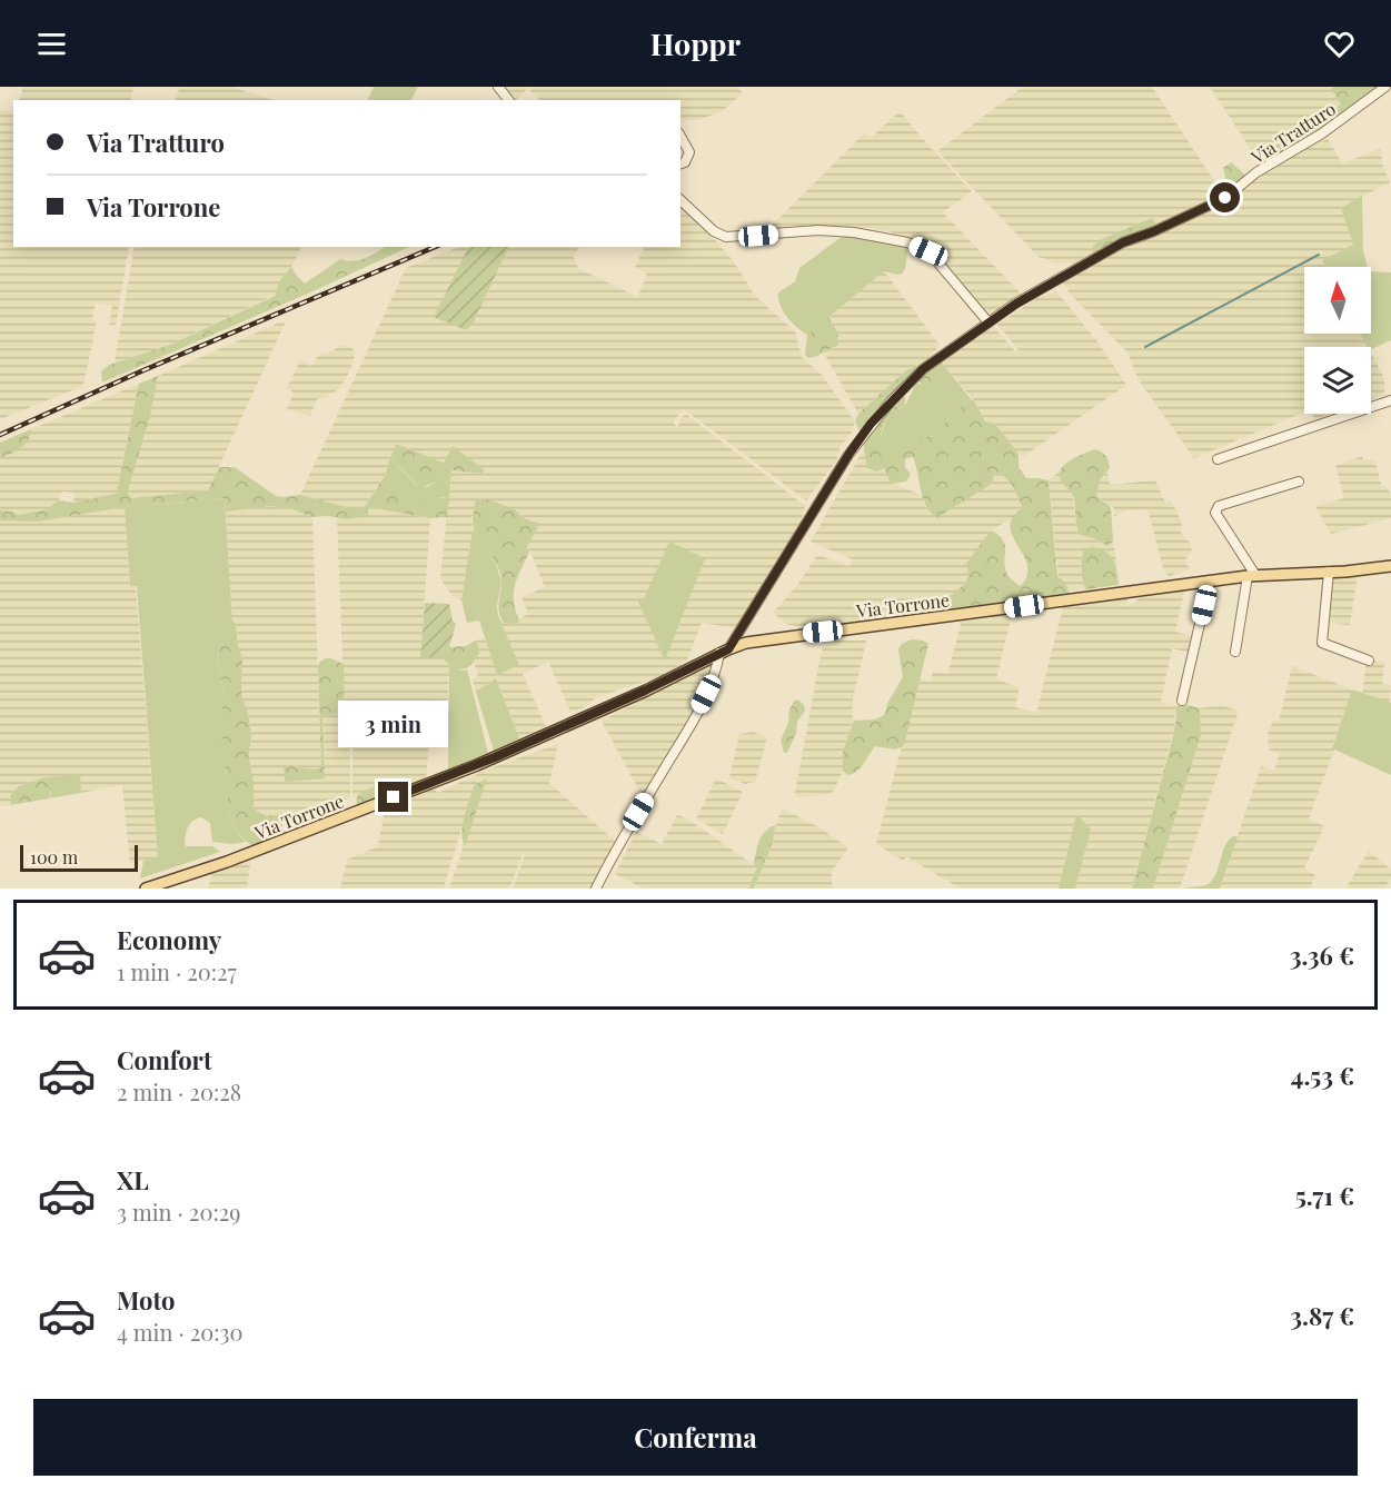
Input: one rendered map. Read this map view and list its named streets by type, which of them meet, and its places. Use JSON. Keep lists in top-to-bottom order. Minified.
{"streets":{"main road":["Via Torrone"],"street":["Via Tratturo"]},"crossings":[["Via Tratturo","Via Torrone"]],"scale_bar":"100 m","north":"top","page":{"header":"Hoppr","banner":["Via Tratturo","Via Torrone"],"bubble":"3 min","scale":"100 m","list":[{"name":"Economy","note":"1 min · 20:27","value":"3.36 €"},{"name":"Comfort","note":"2 min · 20:28","value":"4.53 €"},{"name":"XL","note":"3 min · 20:29","value":"5.71 €"},{"name":"Moto","note":"4 min · 20:30","value":"3.87 €"}],"buttons":"Conferma"}}
